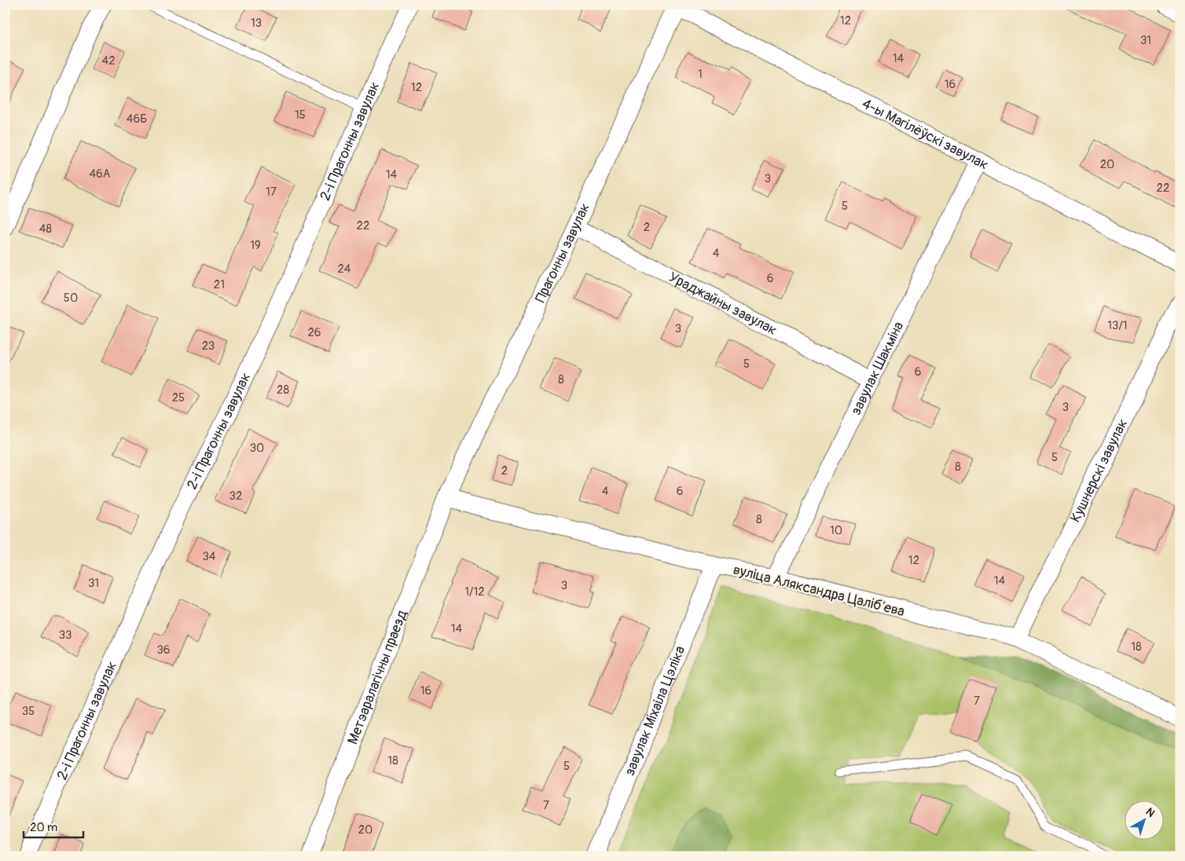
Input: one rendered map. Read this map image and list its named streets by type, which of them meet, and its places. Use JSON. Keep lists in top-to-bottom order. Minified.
{"streets":{"street":["4-ы Магілёўскі завулак","2-і Прагонны завулак","Прагонны завулак","Ураджайны завулак","завулак Шакміна","Кушнерскі завулак","вуліца Аляксандра Цалібʼева","Метэаралагічны праезд","завулак Міхаіла Цэліка"]},"crossings":[["4-ы Магілёўскі завулак","Прагонны завулак"],["4-ы Магілёўскі завулак","завулак Шакміна"],["Прагонны завулак","Ураджайны завулак"],["Прагонны завулак","вуліца Аляксандра Цалібʼева"],["Прагонны завулак","Метэаралагічны праезд"],["Ураджайны завулак","завулак Шакміна"],["завулак Шакміна","вуліца Аляксандра Цалібʼева"],["Кушнерскі завулак","вуліца Аляксандра Цалібʼева"],["вуліца Аляксандра Цалібʼева","Метэаралагічны праезд"],["вуліца Аляксандра Цалібʼева","завулак Міхаіла Цэліка"]],"house_numbers":["12","13","31","14","42","1","16","12","15","46Б","20","46А","14","3","22","17","5","22","2","48","19","4","24","6","21","50","13/1","3","26","23","5","6","8","28","25","3","30","5","8","2","4","6","32","8","10","34","12","14","31","3","1/12","14","33","18","36","16","7","35","18","5","7","20"],"scale_bar":"20 m","north":"top right"}
